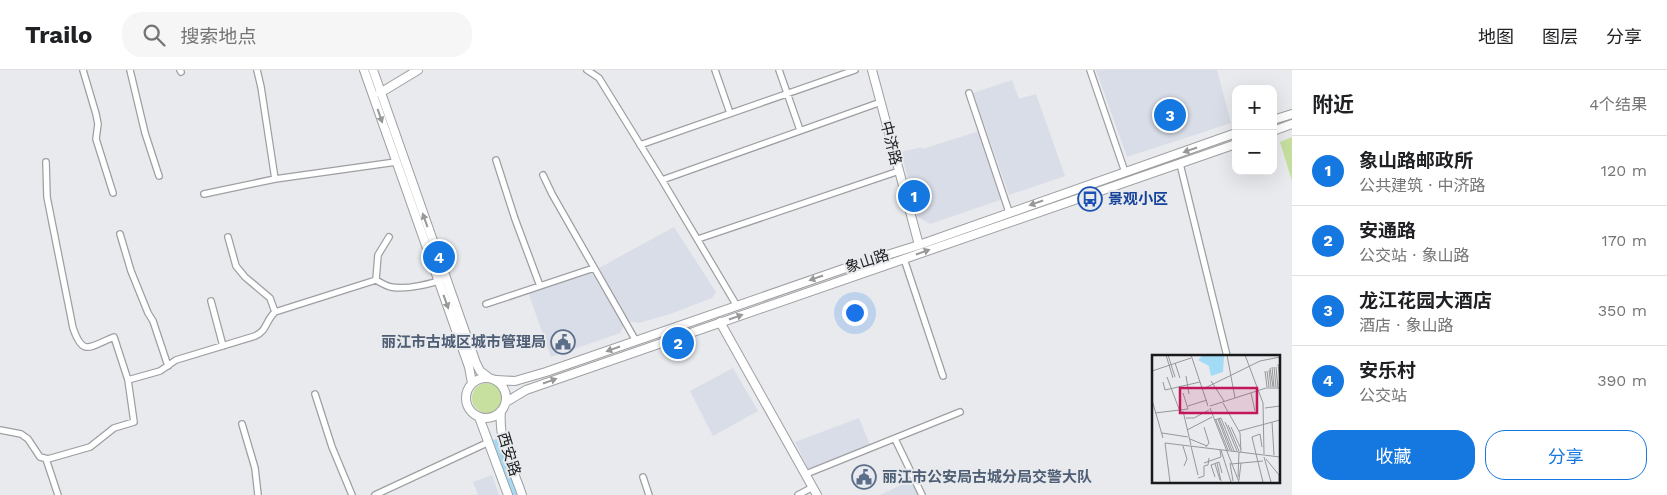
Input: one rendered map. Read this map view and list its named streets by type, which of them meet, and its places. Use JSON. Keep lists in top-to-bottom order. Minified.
{"streets":{"street":["中济路","象山路","西安路"]},"crossings":[["中济路","象山路"],["象山路","西安路"]],"places":{"bus stop":["景观小区"],"public building":["丽江市古城区城市管理局","丽江市公安局古城分局交警大队"]},"page":{"header":"Trailo","search":"搜索地点","nav":["地图","图层","分享"],"heading":["附近","4个结果"],"map_buttons":["+","−"],"pins":["3","1","4","2"],"list":[{"mark":"1","name":"象山路邮政所","note":"公共建筑 · 中济路","value":"120 m"},{"mark":"2","name":"安通路","note":"公交站 · 象山路","value":"170 m"},{"mark":"3","name":"龙江花园大酒店","note":"酒店 · 象山路","value":"350 m"},{"mark":"4","name":"安乐村","note":"公交站","value":"390 m"}],"buttons":["收藏","分享"]}}
